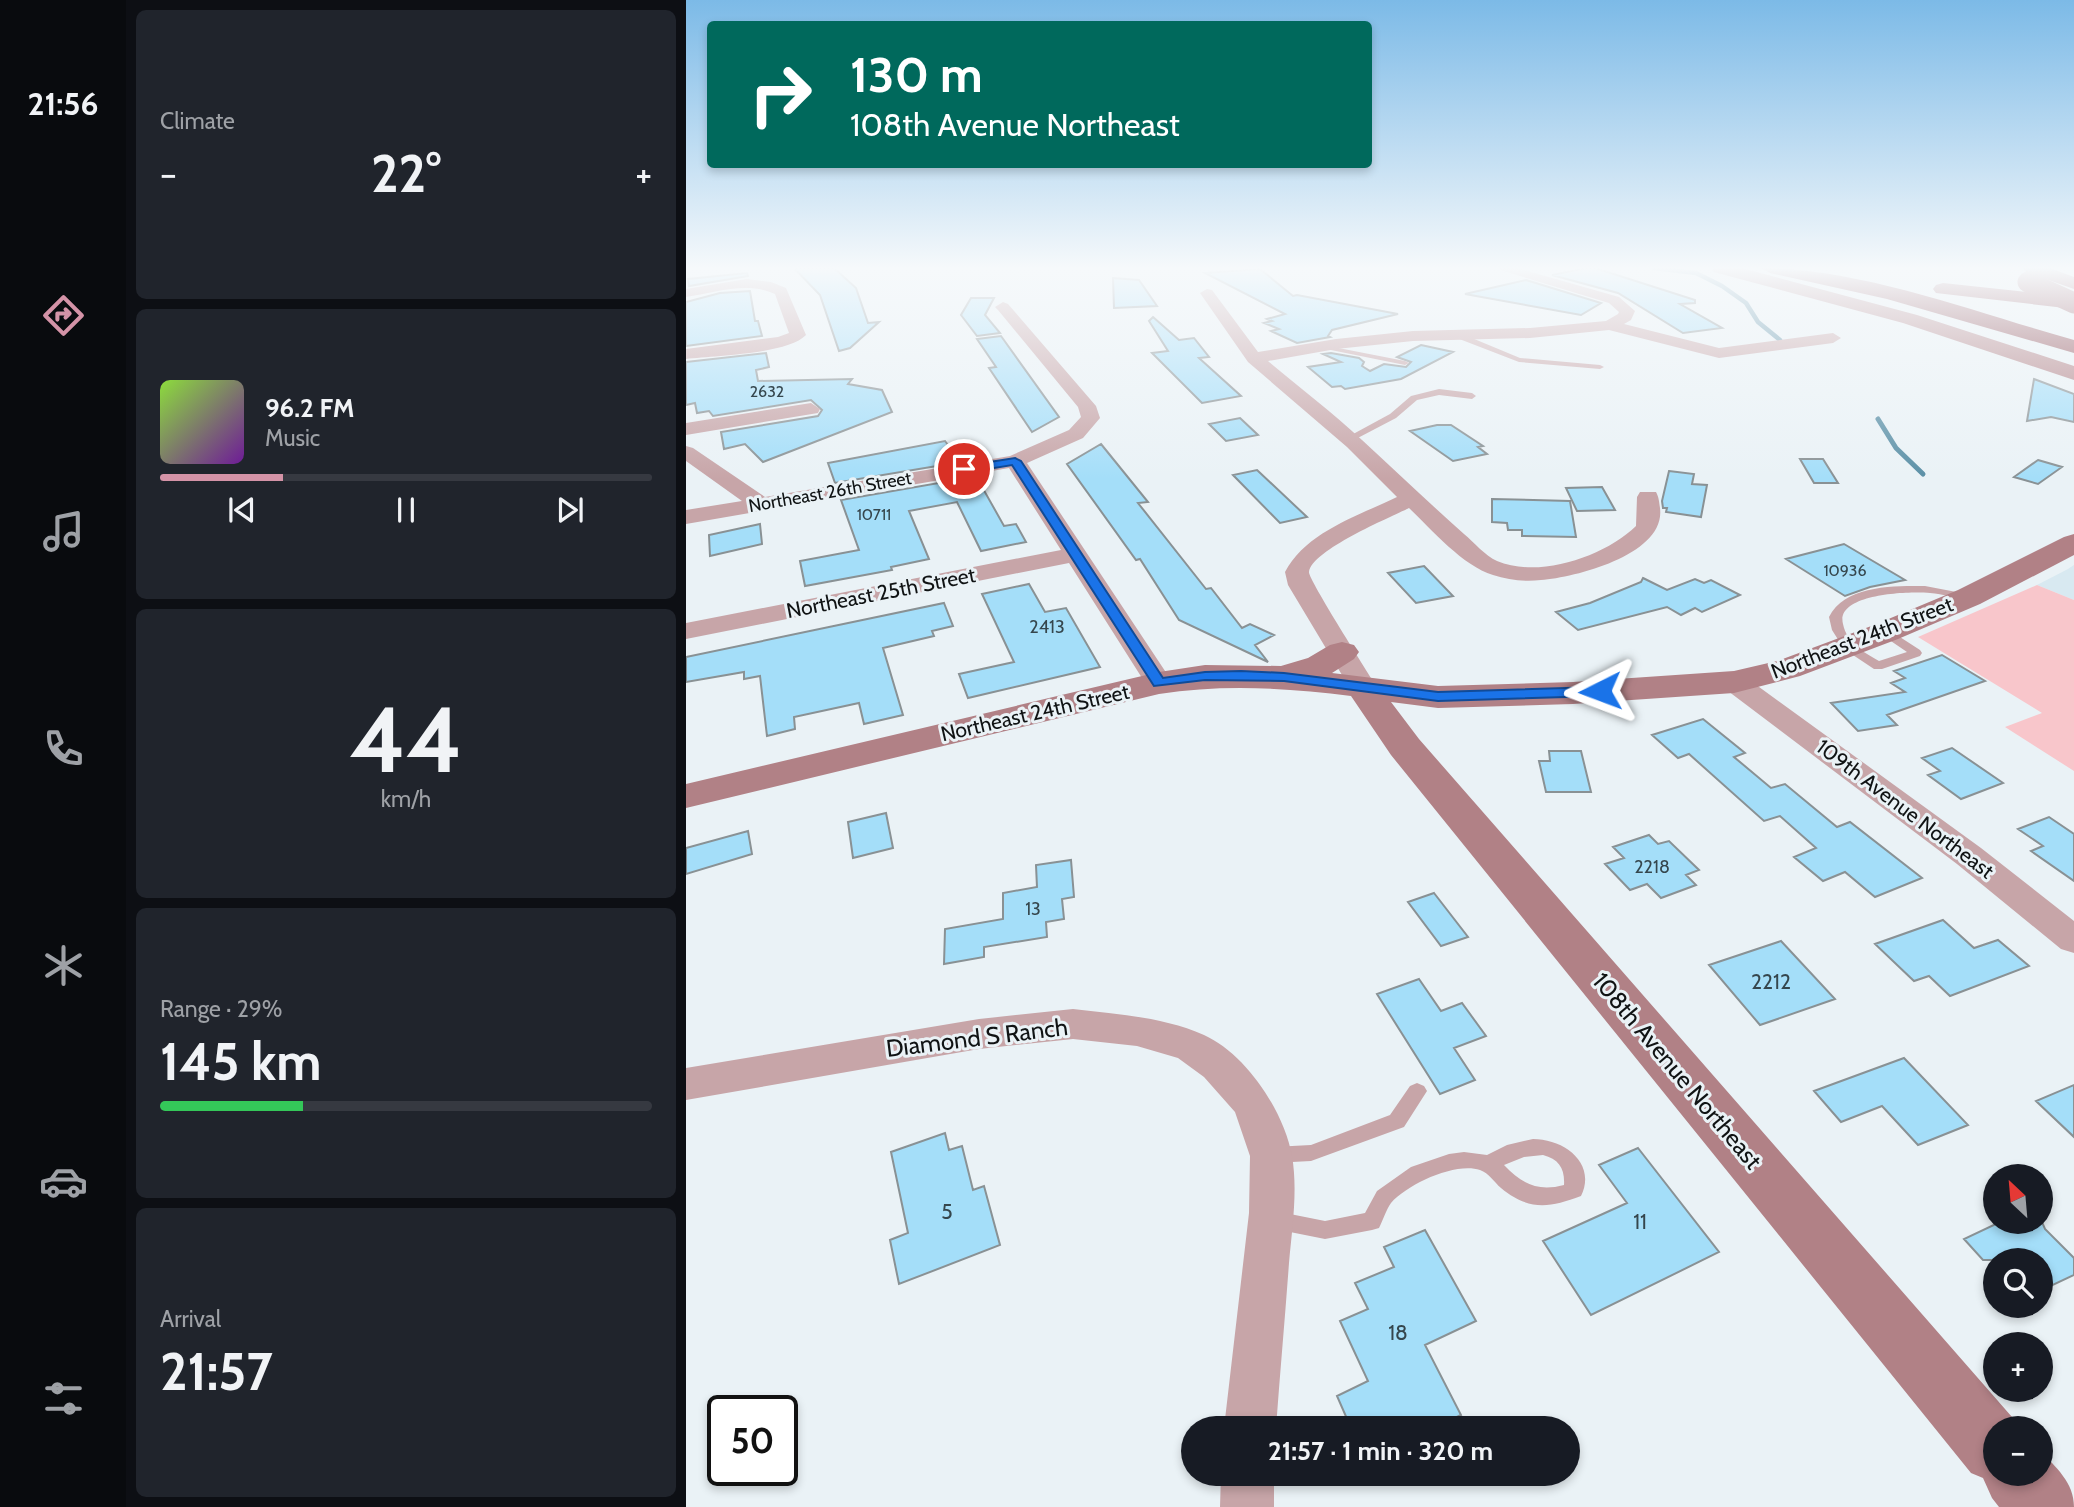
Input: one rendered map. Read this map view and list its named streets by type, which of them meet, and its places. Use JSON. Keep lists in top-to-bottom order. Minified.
{"streets":{"main road":["Northeast 24th Street","108th Avenue Northeast"],"street":["Northeast 26th Street","Northeast 25th Street","109th Avenue Northeast","Diamond S Ranch"]},"crossings":[["Northeast 24th Street","109th Avenue Northeast"],["Northeast 24th Street","108th Avenue Northeast"]],"house_numbers":["2632","10711","10936","2413","2218","13","2212","5","11","18"],"north":"top left","page":{"tabs":"21:56","tile":["Climate",["44","km/h"],["Range · 29%","145 km"],["Arrival","21:57"]],"turn":["130 m","108th Avenue Northeast"],"heat":["−","22°","+"],"song":["96.2 FM","Music"],"map_buttons":["+","−"],"limit":"50","trip":"21:57 · 1 min · 320 m"}}
